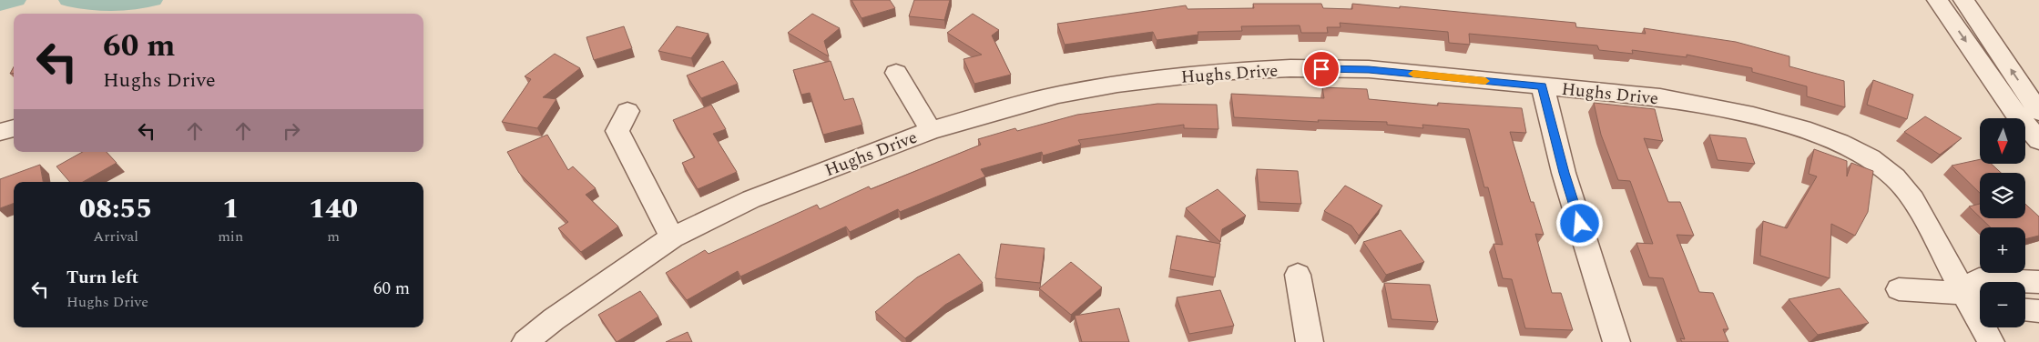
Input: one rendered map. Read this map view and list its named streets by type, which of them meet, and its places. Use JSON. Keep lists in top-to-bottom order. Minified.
{"streets":{"street":["Hughs Drive"]},"north":"bottom","page":{"turn":["60 m","Hughs Drive"],"map_buttons":["+","−"],"eta":["08:55","Arrival","1","min","140","m"],"list":[{"name":"Turn left","note":"Hughs Drive","value":"60 m"}]}}
